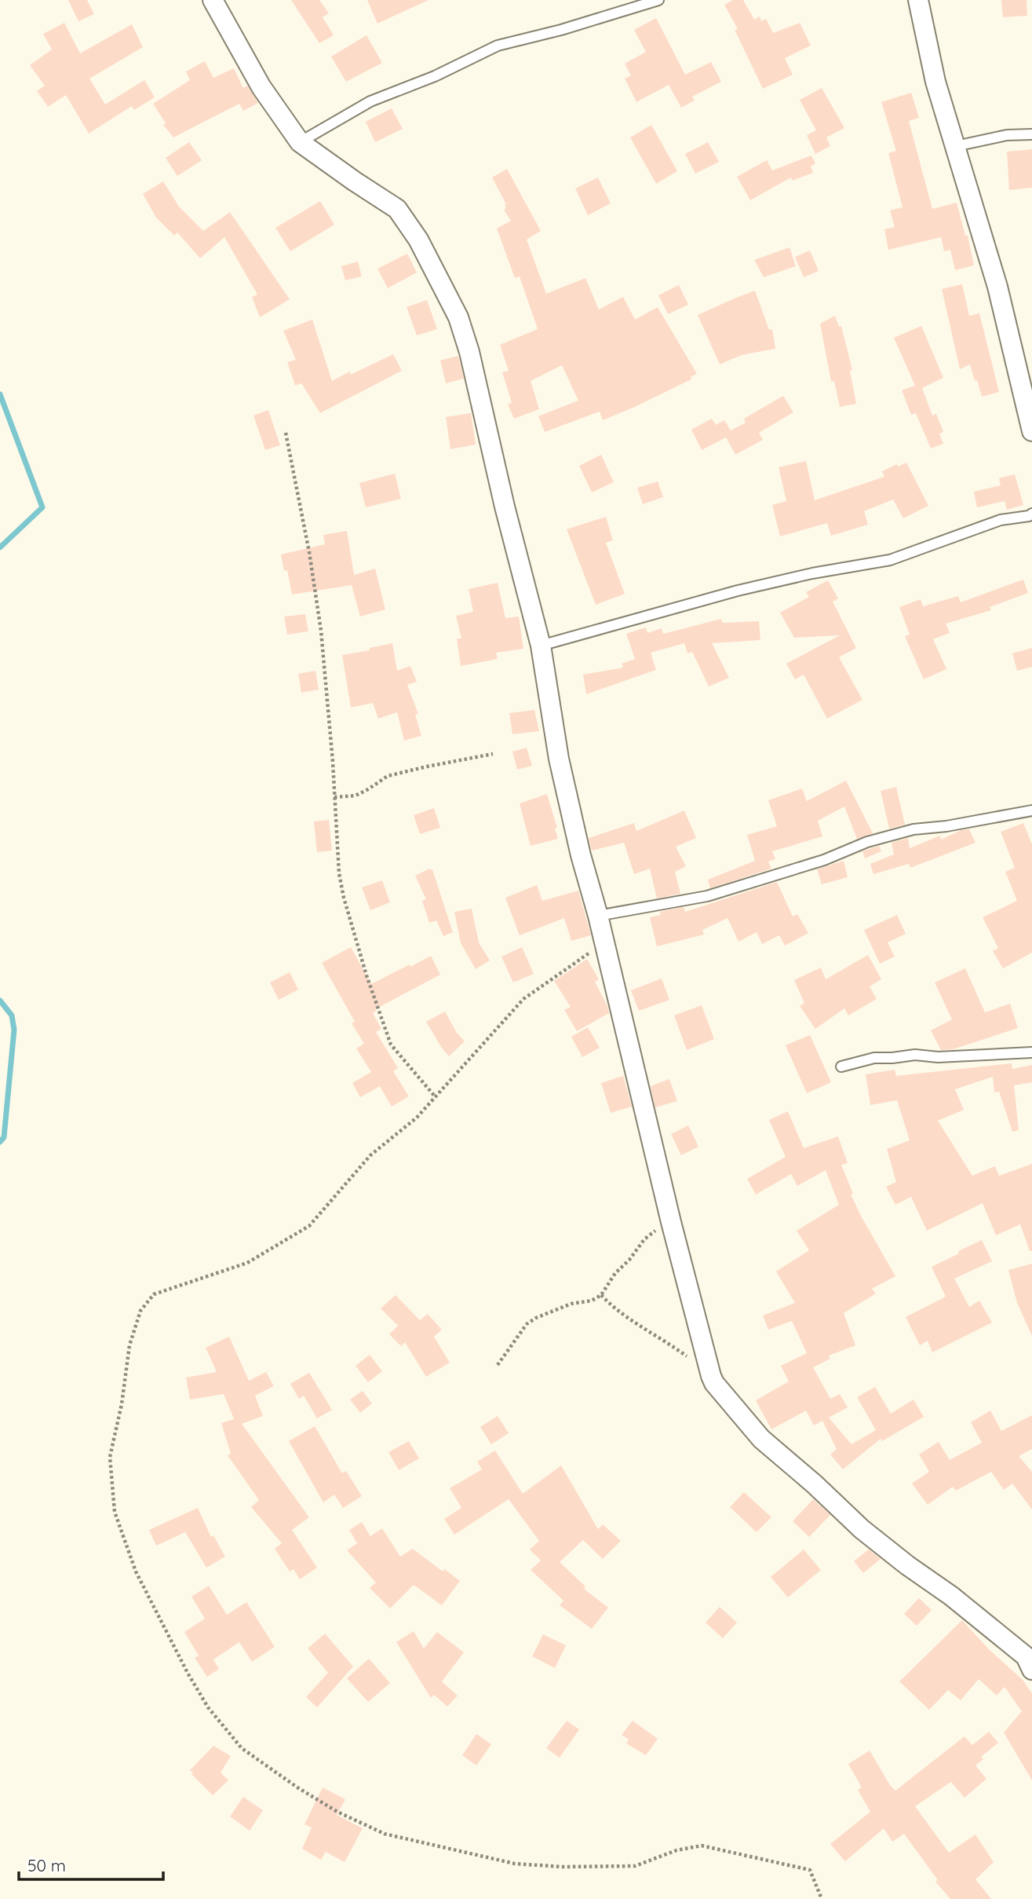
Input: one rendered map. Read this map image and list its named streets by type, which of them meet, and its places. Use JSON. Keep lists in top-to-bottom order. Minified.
{"scale_bar":"50 m"}
